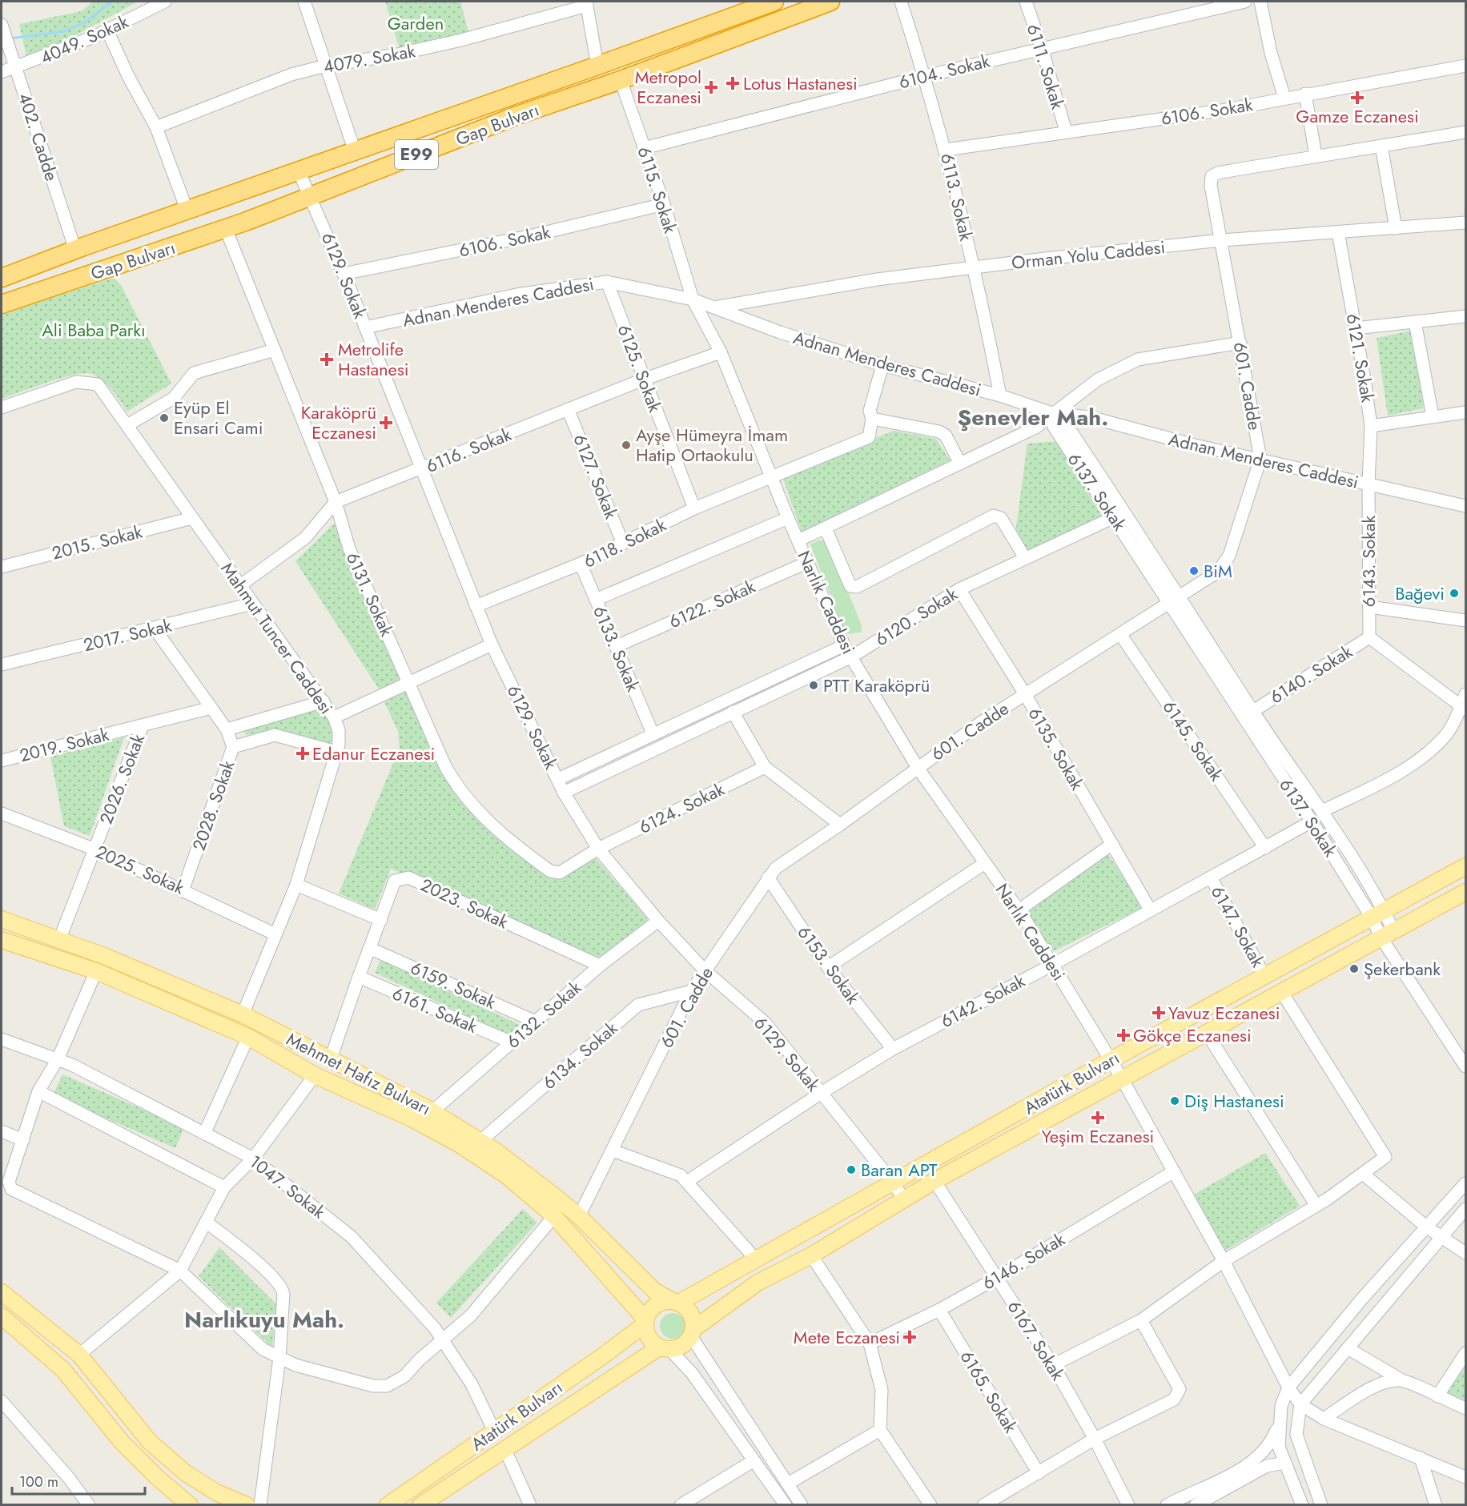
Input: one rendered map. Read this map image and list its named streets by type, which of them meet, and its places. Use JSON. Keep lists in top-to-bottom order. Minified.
{"streets":{"highway":["Gap Bulvarı","E99"],"main road":["Mehmet Hafız Bulvarı","Atatürk Bulvarı"],"street":["4049. Sokak","4079. Sokak","6111. Sokak","6104. Sokak","6106. Sokak","402. Cadde","6115. Sokak","6113. Sokak","Orman Yolu Caddesi","6129. Sokak","Adnan Menderes Caddesi","6121. Sokak","6125. Sokak","601. Cadde","6116. Sokak","6127. Sokak","6137. Sokak","2015. Sokak","6118. Sokak","6143. Sokak","6131. Sokak","Narlık Caddesi","6122. Sokak","6120. Sokak","2017. Sokak","Mahmut Tuncer Caddesi","6133. Sokak","6140. Sokak","6145. Sokak","2019. Sokak","6135. Sokak","2026. Sokak","2028. Sokak","6124. Sokak","2025. Sokak","2023. Sokak","6147. Sokak","6153. Sokak","6159. Sokak","6142. Sokak","6161. Sokak","6132. Sokak","6134. Sokak","1047. Sokak","6146. Sokak","6167. Sokak","6165. Sokak"]},"crossings":[["4049. Sokak","402. Cadde"],["6111. Sokak","6104. Sokak"],["6111. Sokak","6106. Sokak"],["6104. Sokak","6115. Sokak"],["6104. Sokak","6113. Sokak"],["6106. Sokak","6115. Sokak"],["6106. Sokak","6113. Sokak"],["6106. Sokak","6129. Sokak"],["Gap Bulvarı","402. Cadde"],["Gap Bulvarı","6115. Sokak"],["Gap Bulvarı","6129. Sokak"],["Gap Bulvarı","6131. Sokak"],["6115. Sokak","Adnan Menderes Caddesi"],["6115. Sokak","Narlık Caddesi"],["6113. Sokak","Orman Yolu Caddesi"],["6113. Sokak","Adnan Menderes Caddesi"],["Orman Yolu Caddesi","Adnan Menderes Caddesi"],["Orman Yolu Caddesi","6121. Sokak"],["Orman Yolu Caddesi","601. Cadde"],["6129. Sokak","Adnan Menderes Caddesi"],["6129. Sokak","601. Cadde"],["6129. Sokak","6116. Sokak"],["6129. Sokak","6118. Sokak"],["6129. Sokak","6131. Sokak"],["6129. Sokak","6120. Sokak"],["6129. Sokak","6124. Sokak"],["6129. Sokak","6142. Sokak"],["6129. Sokak","6132. Sokak"],["6129. Sokak","Atatürk Bulvarı"],["Adnan Menderes Caddesi","6121. Sokak"],["Adnan Menderes Caddesi","6125. Sokak"],["Adnan Menderes Caddesi","601. Cadde"],["Adnan Menderes Caddesi","6137. Sokak"],["Adnan Menderes Caddesi","6143. Sokak"],["Adnan Menderes Caddesi","Narlık Caddesi"],["6121. Sokak","6143. Sokak"],["6125. Sokak","6116. Sokak"],["6125. Sokak","6118. Sokak"],["601. Cadde","6137. Sokak"],["601. Cadde","Narlık Caddesi"],["601. Cadde","6145. Sokak"],["601. Cadde","6135. Sokak"],["601. Cadde","6153. Sokak"],["601. Cadde","6134. Sokak"],["601. Cadde","Mehmet Hafız Bulvarı"],["6116. Sokak","6127. Sokak"],["6116. Sokak","6131. Sokak"],["6116. Sokak","Narlık Caddesi"],["6116. Sokak","Mahmut Tuncer Caddesi"],["6127. Sokak","6118. Sokak"],["6137. Sokak","6120. Sokak"],["6137. Sokak","6140. Sokak"],["6137. Sokak","6142. Sokak"],["6137. Sokak","Atatürk Bulvarı"],["2015. Sokak","Mahmut Tuncer Caddesi"],["6118. Sokak","Narlık Caddesi"],["6118. Sokak","6133. Sokak"],["6143. Sokak","6140. Sokak"],["6131. Sokak","6124. Sokak"],["Narlık Caddesi","6122. Sokak"],["Narlık Caddesi","6120. Sokak"],["Narlık Caddesi","6142. Sokak"],["Narlık Caddesi","Atatürk Bulvarı"],["Narlık Caddesi","6146. Sokak"],["6122. Sokak","6133. Sokak"],["6120. Sokak","6135. Sokak"],["2017. Sokak","Mahmut Tuncer Caddesi"],["2017. Sokak","2028. Sokak"],["Mahmut Tuncer Caddesi","2025. Sokak"],["Mahmut Tuncer Caddesi","Mehmet Hafız Bulvarı"],["6145. Sokak","6142. Sokak"],["2019. Sokak","2026. Sokak"],["2019. Sokak","2028. Sokak"],["6135. Sokak","6142. Sokak"],["2026. Sokak","2025. Sokak"],["2026. Sokak","Mehmet Hafız Bulvarı"],["2028. Sokak","2025. Sokak"],["2023. Sokak","6159. Sokak"],["2023. Sokak","6161. Sokak"],["2023. Sokak","6132. Sokak"],["2023. Sokak","Mehmet Hafız Bulvarı"],["6147. Sokak","6142. Sokak"],["6147. Sokak","Atatürk Bulvarı"],["6153. Sokak","6142. Sokak"],["6159. Sokak","6132. Sokak"],["6161. Sokak","6132. Sokak"],["6132. Sokak","Mehmet Hafız Bulvarı"],["6134. Sokak","Mehmet Hafız Bulvarı"],["Mehmet Hafız Bulvarı","Atatürk Bulvarı"],["Atatürk Bulvarı","1047. Sokak"],["Atatürk Bulvarı","6167. Sokak"],["6146. Sokak","6167. Sokak"],["6146. Sokak","6165. Sokak"]],"districts":["Şenevler Mah.","Narlıkuyu Mah."],"parks":["Garden","Ali Baba Parkı"],"places":{"health":["Lotus Hastanesi","Metropol Eczanesi","Gamze Eczanesi","Metrolife Hastanesi","Karaköprü Eczanesi","Edanur Eczanesi","Yavuz Eczanesi","Gökçe Eczanesi","Yeşim Eczanesi","Mete Eczanesi"],"other":["Eyüp El Ensari Cami","Ayşe Hümeyra İmam Hatip Ortaokulu","BiM","Bağevi","PTT Karaköprü","Şekerbank","Diş Hastanesi","Baran APT"]},"scale_bar":"100 m"}
